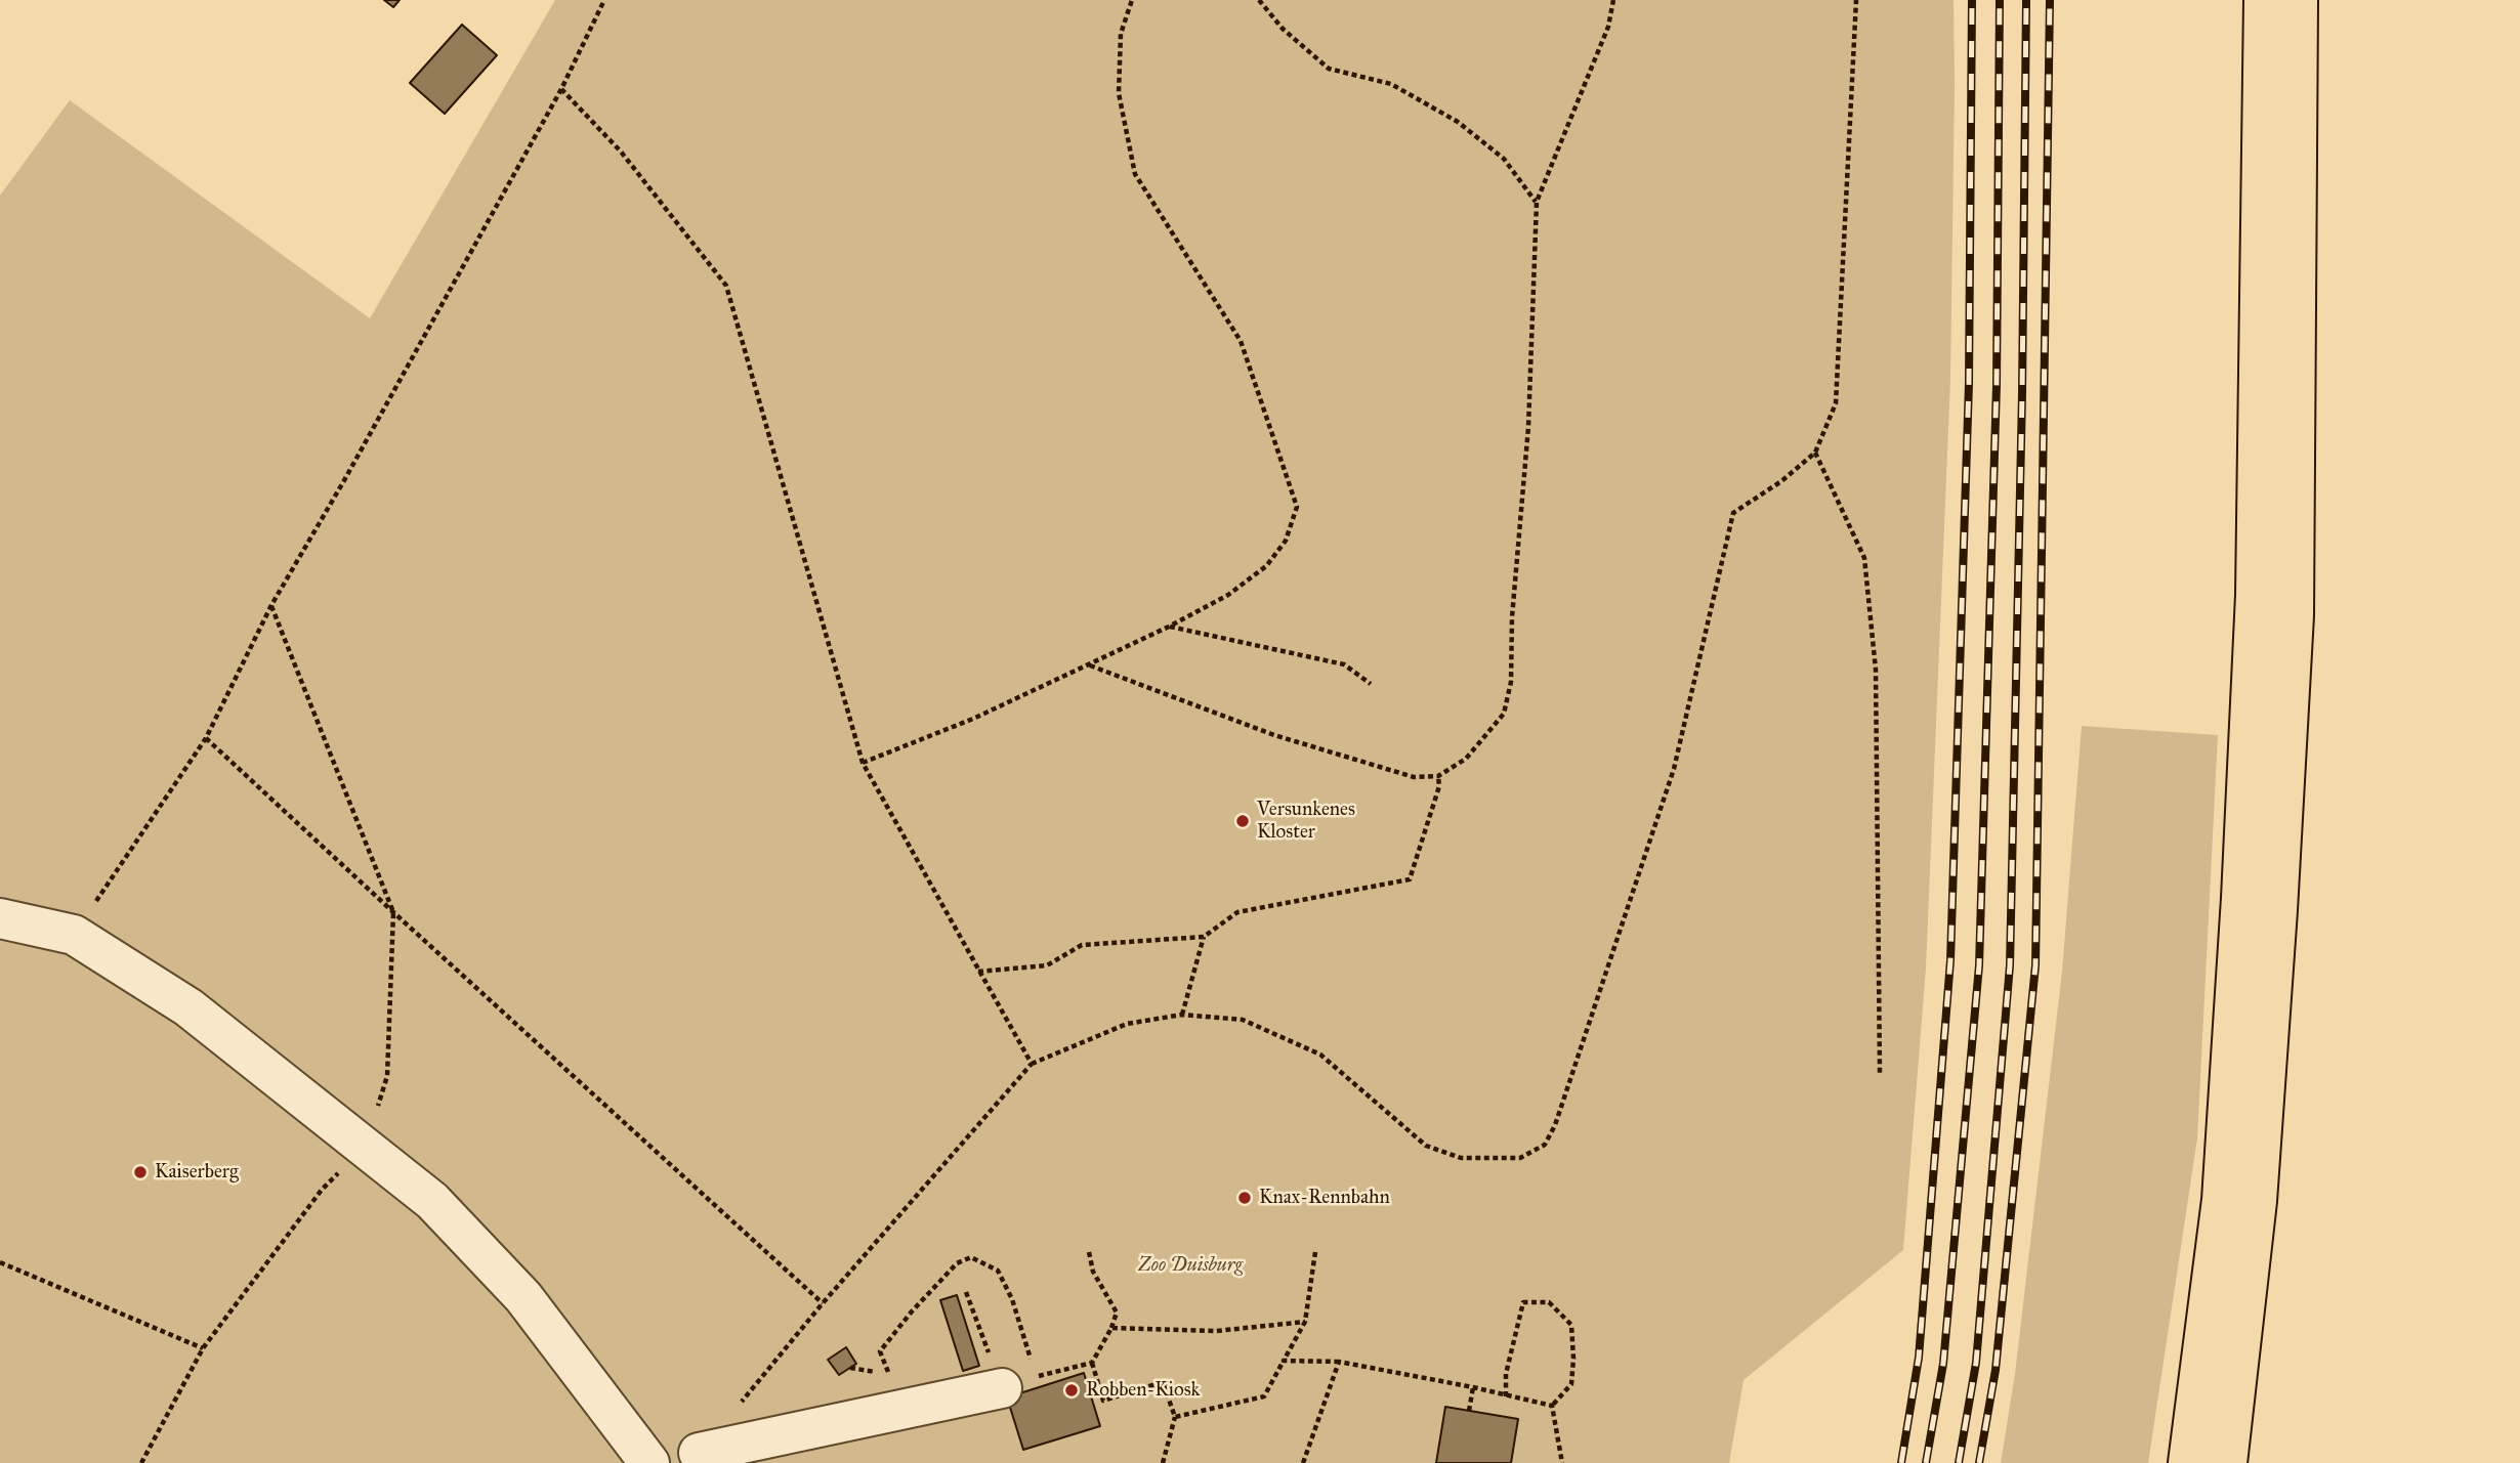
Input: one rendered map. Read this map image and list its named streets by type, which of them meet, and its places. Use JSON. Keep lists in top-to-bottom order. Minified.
{"parks":["Zoo Duisburg"],"places":["Versunkenes Kloster","Kaiserberg","Knax-Rennbahn","Robben-Kiosk"]}
